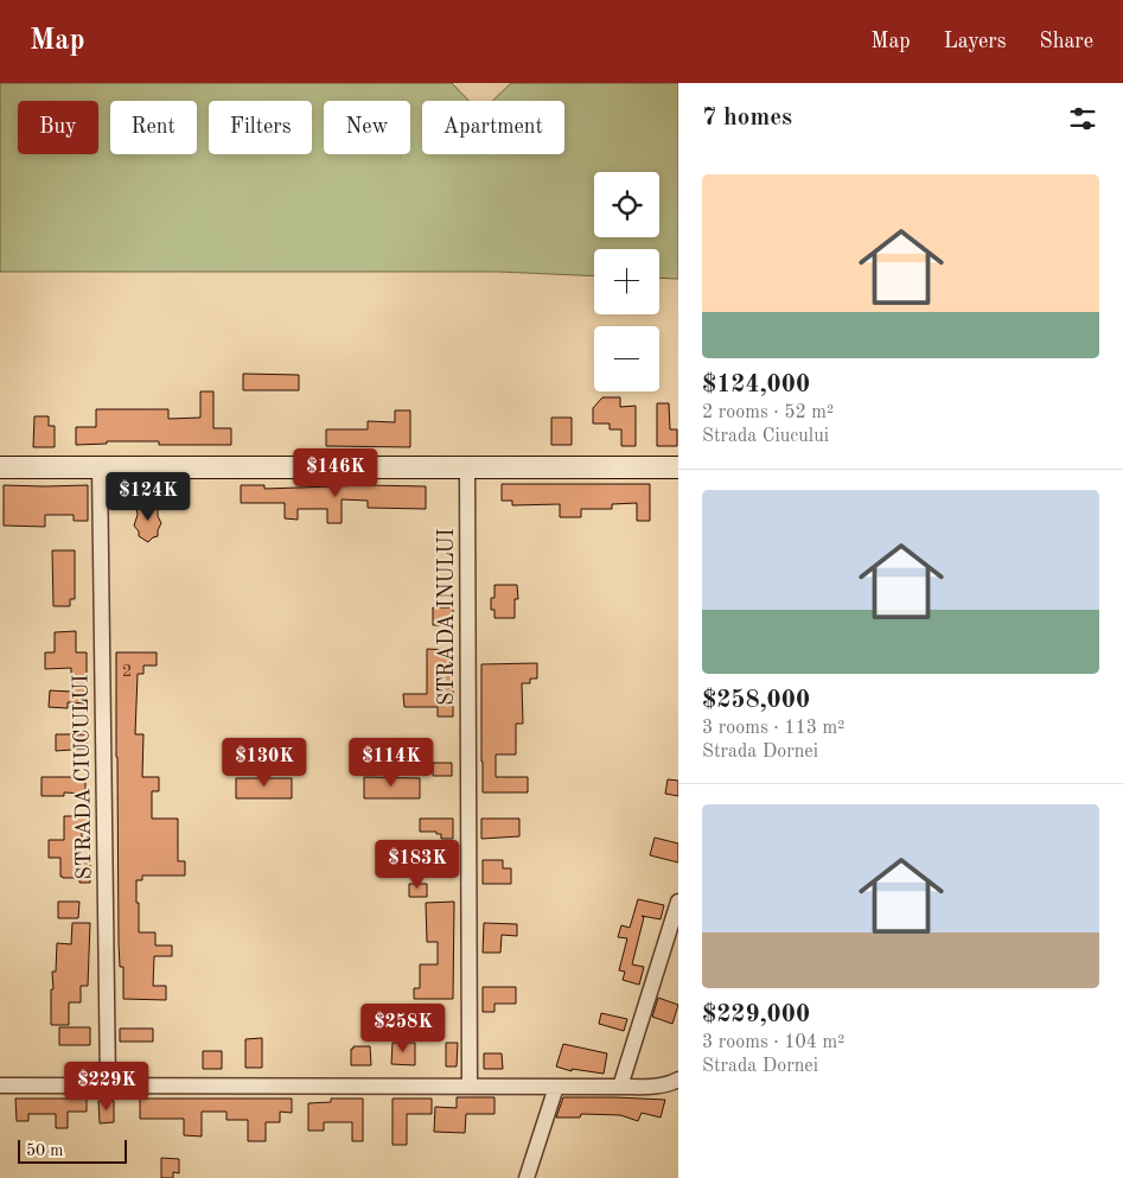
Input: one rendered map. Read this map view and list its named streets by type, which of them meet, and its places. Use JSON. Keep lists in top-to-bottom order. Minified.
{"streets":{"street":["STRADA INULUI","STRADA CIUCULUI"]},"house_numbers":["2"],"scale_bar":"50 m","page":{"header":"Map","nav":["Map","Layers","Share"],"heading":"7 homes","chip":["Buy","Rent","Filters","New","Apartment"],"list":[{"name":"$124,000","note":"2 rooms · 52 m² · Strada Ciucului"},{"name":"$258,000","note":"3 rooms · 113 m² · Strada Dornei"},{"name":"$229,000","note":"3 rooms · 104 m² · Strada Dornei"}],"map_buttons":["+","−"],"price":["$146K","$124K","$130K","$114K","$183K","$258K","$229K"],"scale":"50 m"}}
